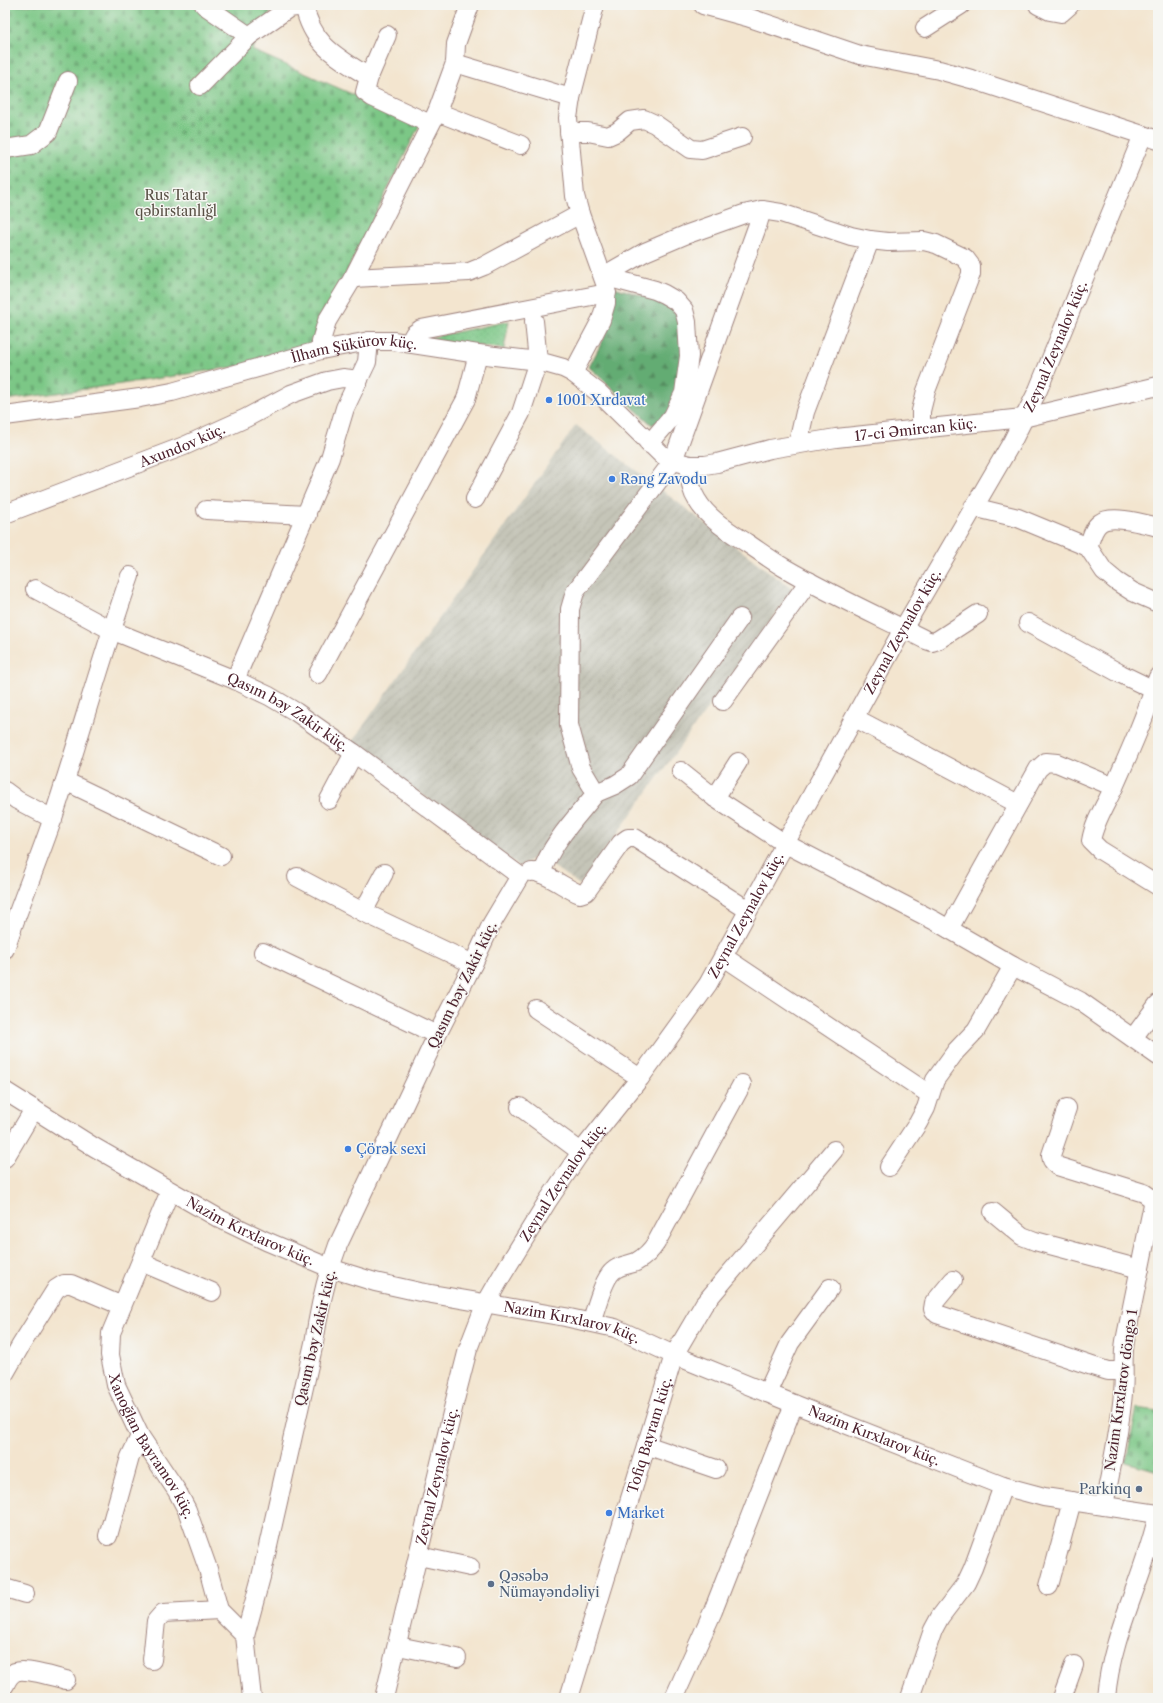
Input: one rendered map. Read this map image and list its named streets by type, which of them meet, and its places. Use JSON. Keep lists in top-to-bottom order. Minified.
{"streets":{"street":["Zeynal Zeynalov küç.","İlham Şükürov küç.","17-ci Əmircan küç.","Axundov küç.","Qasım bəy Zakir küç.","Nazim Kırxlarov küç.","Nazim Kırxlarov döngə 1","Tofiq Bayram küç.","Xanoğlan Bayramov küç."]},"crossings":[["Zeynal Zeynalov küç.","17-ci Əmircan küç."],["Zeynal Zeynalov küç.","Nazim Kırxlarov küç."],["İlham Şükürov küç.","17-ci Əmircan küç."],["Qasım bəy Zakir küç.","Nazim Kırxlarov küç."],["Qasım bəy Zakir küç.","Xanoğlan Bayramov küç."],["Nazim Kırxlarov küç.","Nazim Kırxlarov döngə 1"],["Nazim Kırxlarov küç.","Tofiq Bayram küç."],["Nazim Kırxlarov küç.","Xanoğlan Bayramov küç."]],"parks":["Rus Tatar qəbirstanlığl"],"places":["1001 Xırdavat","Rəng Zavodu","Çörək sexi","Parkinq","Market","Qəsəbə Nümayəndəliyi"]}
